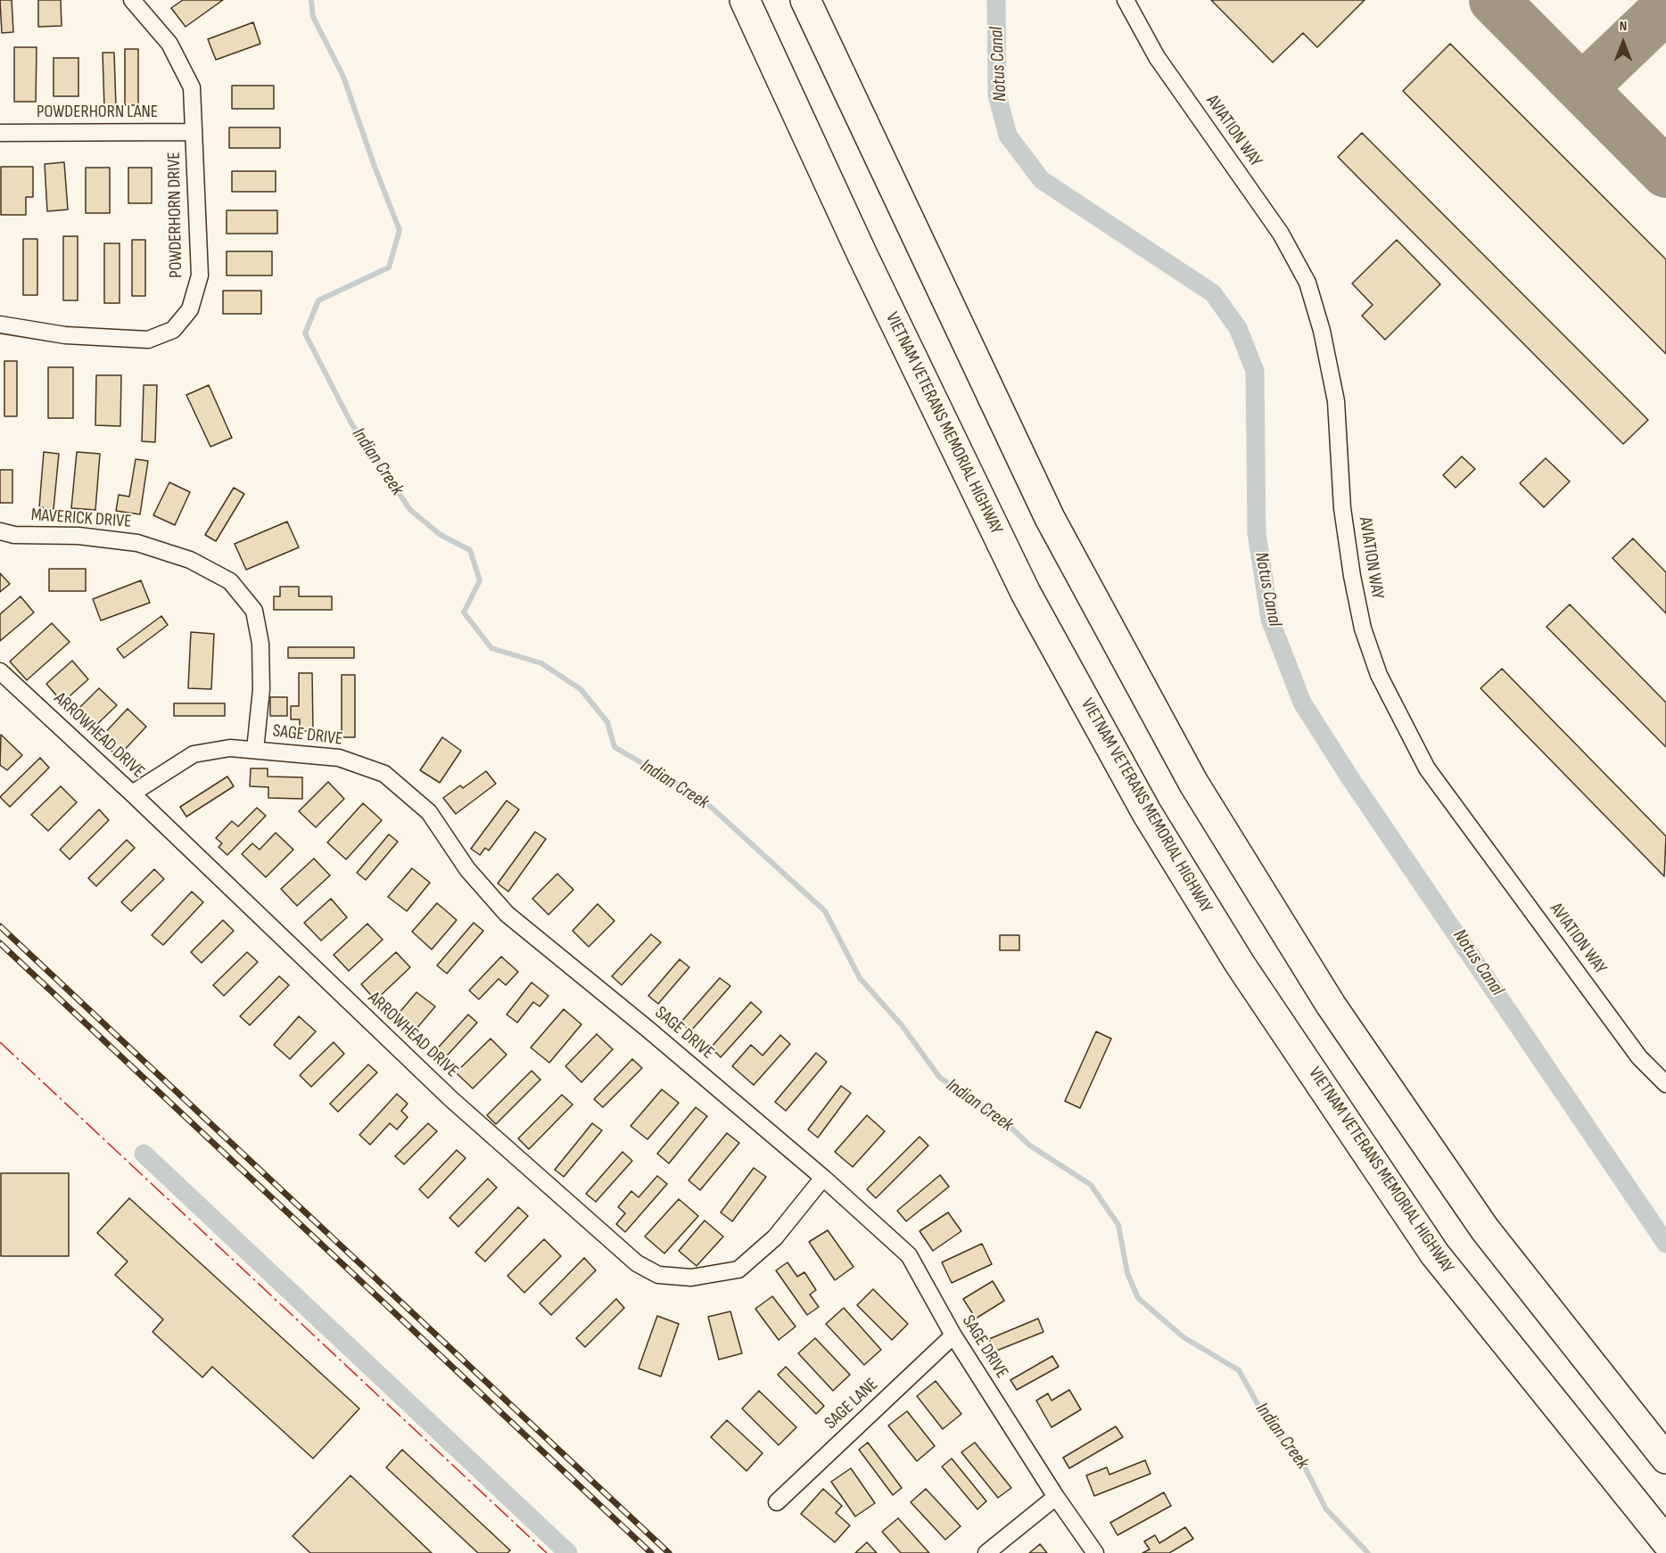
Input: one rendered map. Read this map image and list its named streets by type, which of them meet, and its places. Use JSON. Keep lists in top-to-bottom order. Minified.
{"streets":{"highway":["VIETNAM VETERANS MEMORIAL HIGHWAY"],"street":["POWDERHORN LANE","AVIATION WAY","POWDERHORN DRIVE","MAVERICK DRIVE","ARROWHEAD DRIVE","SAGE DRIVE","SAGE LANE"]},"crossings":[["POWDERHORN LANE","POWDERHORN DRIVE"],["MAVERICK DRIVE","SAGE DRIVE"],["ARROWHEAD DRIVE","SAGE DRIVE"],["SAGE DRIVE","SAGE LANE"]],"water":["Notus Canal","Indian Creek"],"north":"top"}
